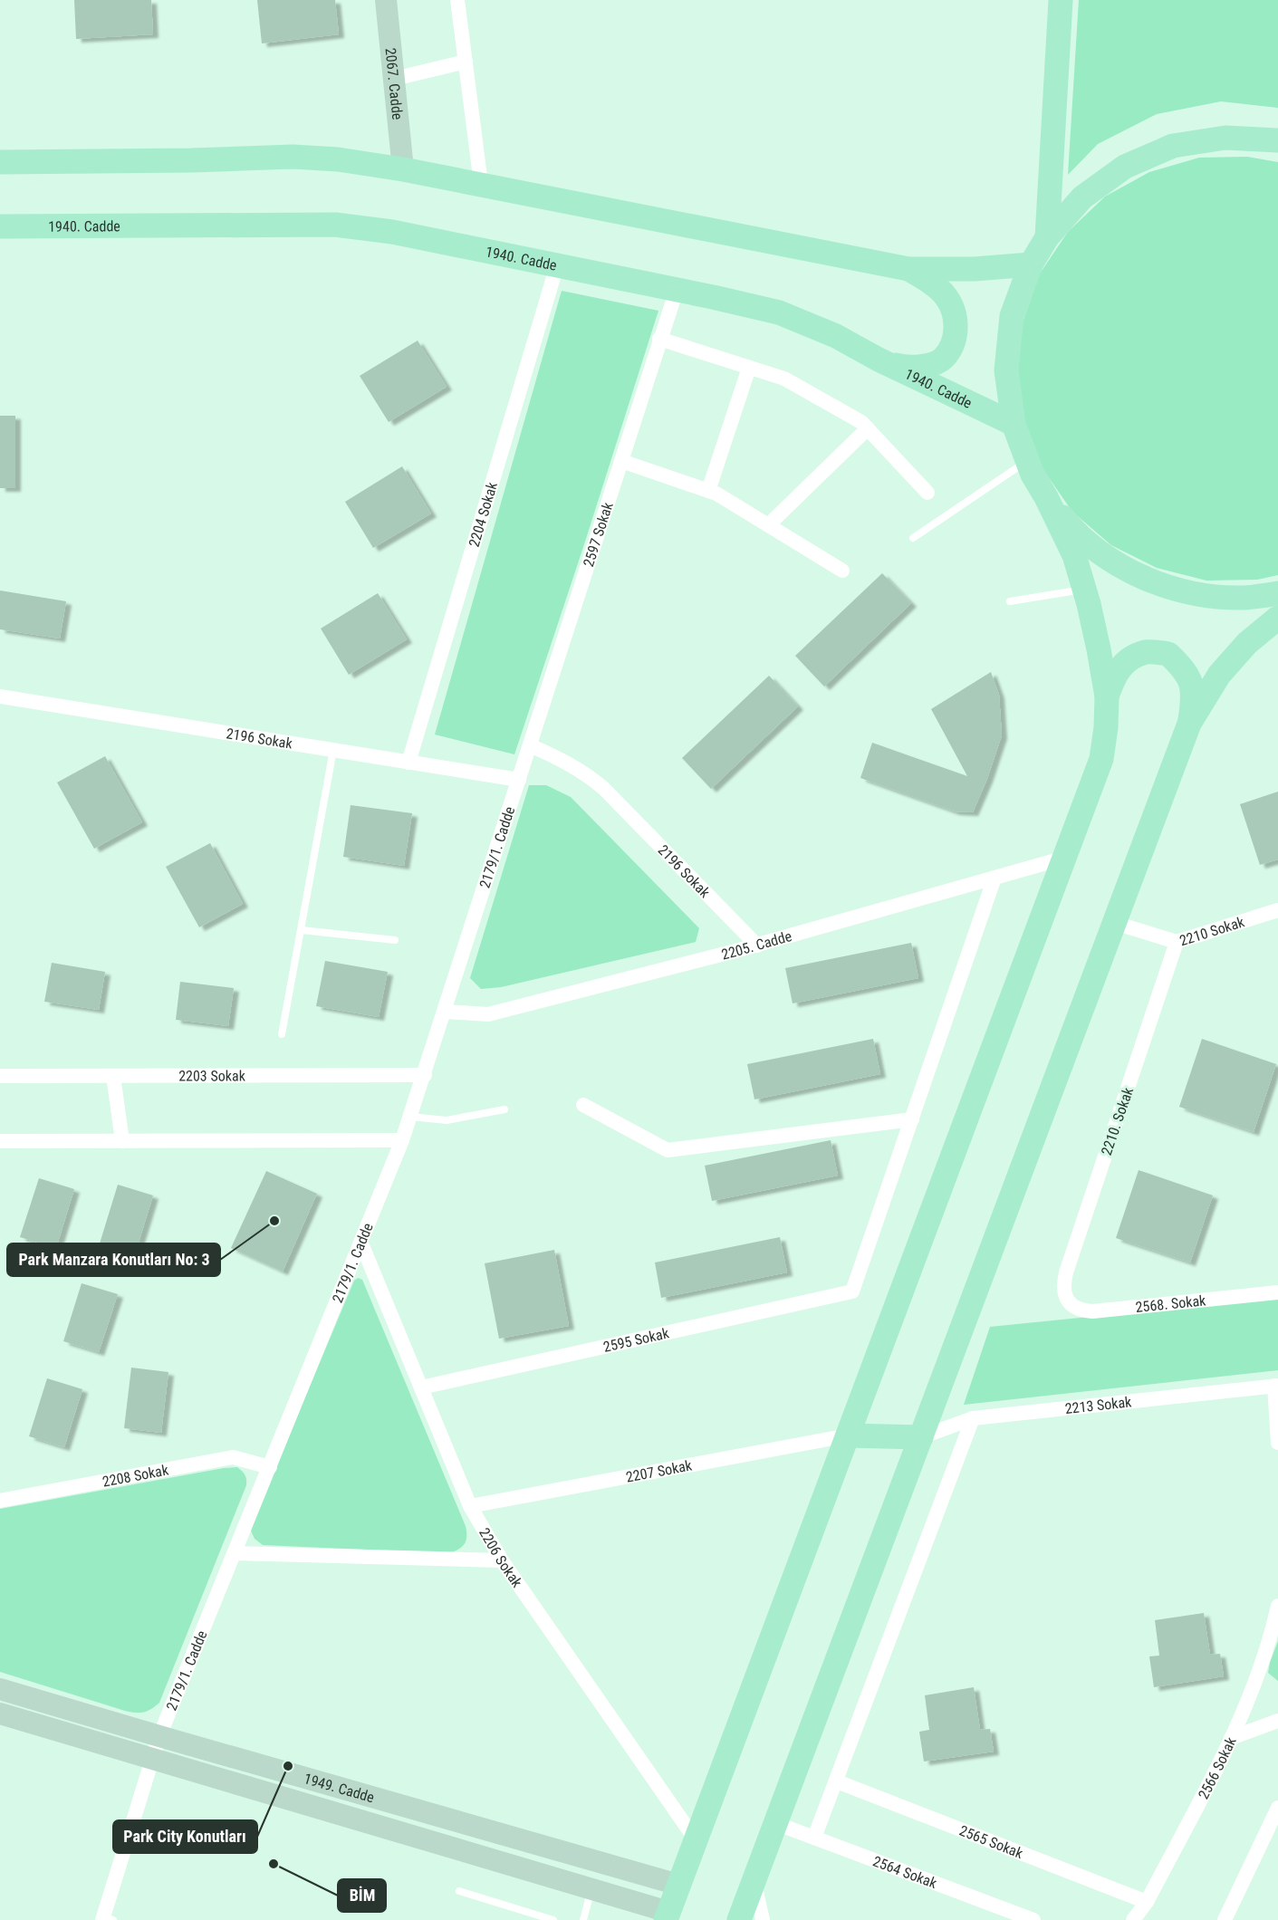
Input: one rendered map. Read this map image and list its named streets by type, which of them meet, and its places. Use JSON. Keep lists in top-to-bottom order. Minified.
{"streets":{"main road":["1940. Cadde"],"street":["2067. Cadde","2204 Sokak","2597 Sokak","2196 Sokak","2179/1. Cadde","2210 Sokak","2205. Cadde","2203 Sokak","2210. Sokak","2568. Sokak","2595 Sokak","2213 Sokak","2207 Sokak","2208 Sokak","2206 Sokak","2566 Sokak","1949. Cadde","2565 Sokak","2564 Sokak"]},"crossings":[["1940. Cadde","2204 Sokak"],["1940. Cadde","2597 Sokak"],["2204 Sokak","2196 Sokak"],["2597 Sokak","2196 Sokak"],["2597 Sokak","2179/1. Cadde"],["2196 Sokak","2179/1. Cadde"],["2196 Sokak","2205. Cadde"],["2179/1. Cadde","2205. Cadde"],["2179/1. Cadde","2203 Sokak"],["2179/1. Cadde","2208 Sokak"],["2179/1. Cadde","2206 Sokak"],["2179/1. Cadde","1949. Cadde"],["2210 Sokak","2210. Sokak"],["2210. Sokak","2568. Sokak"],["2595 Sokak","2206 Sokak"],["2207 Sokak","2206 Sokak"],["2566 Sokak","2565 Sokak"]],"places":["Park Manzara Konutları No: 3","Park City Konutları","BİM"]}
